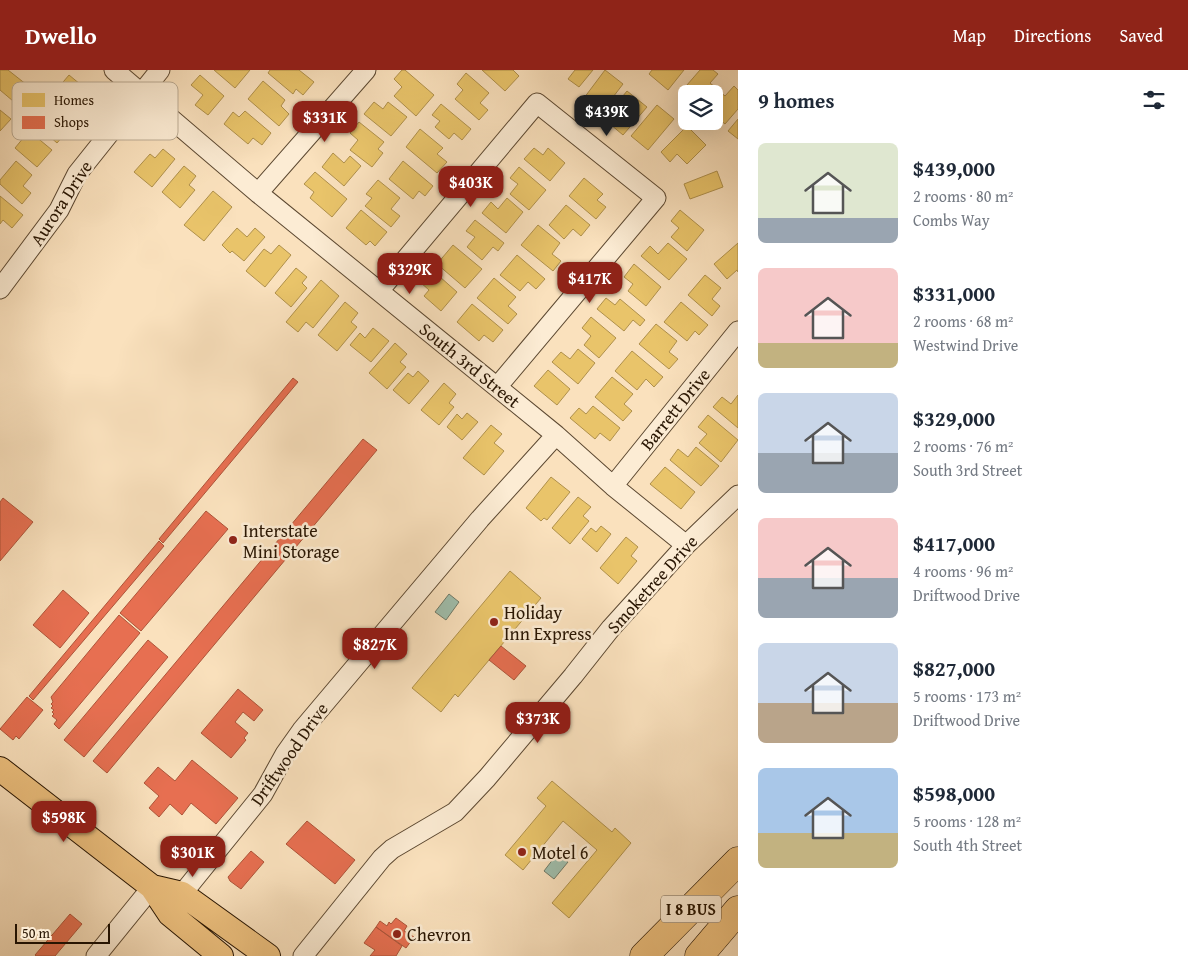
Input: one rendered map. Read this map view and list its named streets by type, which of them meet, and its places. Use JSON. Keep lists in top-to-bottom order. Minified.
{"streets":{"highway":["I 8 BUS"],"street":["Aurora Drive","South 3rd Street","Barrett Drive","Smoketree Drive","Driftwood Drive"]},"crossings":[["South 3rd Street","Barrett Drive"],["South 3rd Street","Smoketree Drive"],["South 3rd Street","Driftwood Drive"]],"places":["Interstate Mini Storage","Holiday Inn Express","Motel 6","Chevron"],"legend":["Homes","Shops"],"scale_bar":"50 m","page":{"header":"Dwello","nav":["Map","Directions","Saved"],"heading":"9 homes","price":["$439K","$331K","$403K","$329K","$417K","$827K","$373K","$598K","$301K"],"list":[{"name":"$439,000","note":"2 rooms · 80 m² · Combs Way"},{"name":"$331,000","note":"2 rooms · 68 m² · Westwind Drive"},{"name":"$329,000","note":"2 rooms · 76 m² · South 3rd Street"},{"name":"$417,000","note":"4 rooms · 96 m² · Driftwood Drive"},{"name":"$827,000","note":"5 rooms · 173 m² · Driftwood Drive"},{"name":"$598,000","note":"5 rooms · 128 m² · South 4th Street"}],"scale":"50 m"}}
